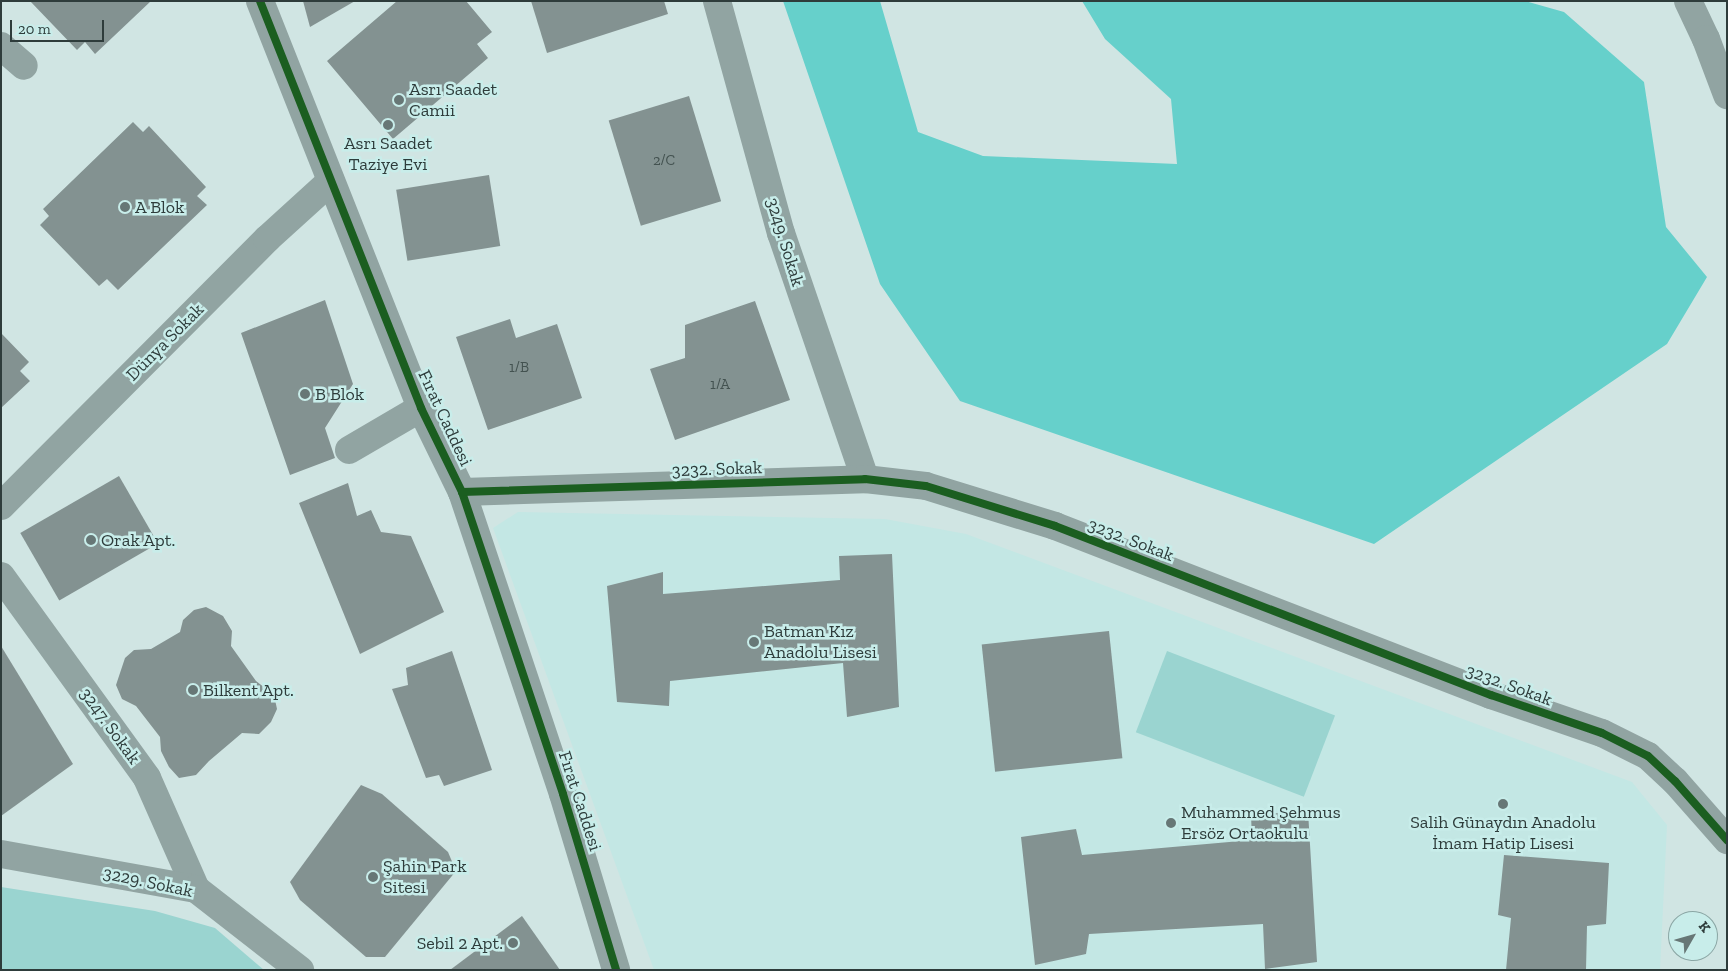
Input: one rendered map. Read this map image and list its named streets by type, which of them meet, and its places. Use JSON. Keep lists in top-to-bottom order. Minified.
{"streets":{"street":["3249. Sokak","Dünya Sokak","Fırat Caddesi","3232. Sokak","3247. Sokak","3229. Sokak"]},"crossings":[["3249. Sokak","3232. Sokak"],["Dünya Sokak","Fırat Caddesi"],["Fırat Caddesi","3232. Sokak"],["3247. Sokak","3229. Sokak"]],"places":["Asrı Saadet Camii","Asrı Saadet Taziye Evi","A Blok","B Blok","Orak Apt.","Batman Kız Anadolu Lisesi","Bilkent Apt.","Salih Günaydın Anadolu İmam Hatip Lisesi","Muhammed Şehmus Ersöz Ortaokulu","Şahin Park Sitesi","Sebil 2 Apt."],"house_numbers":["2/C","1/B","1/A"],"scale_bar":"20 m","north":"top right"}
